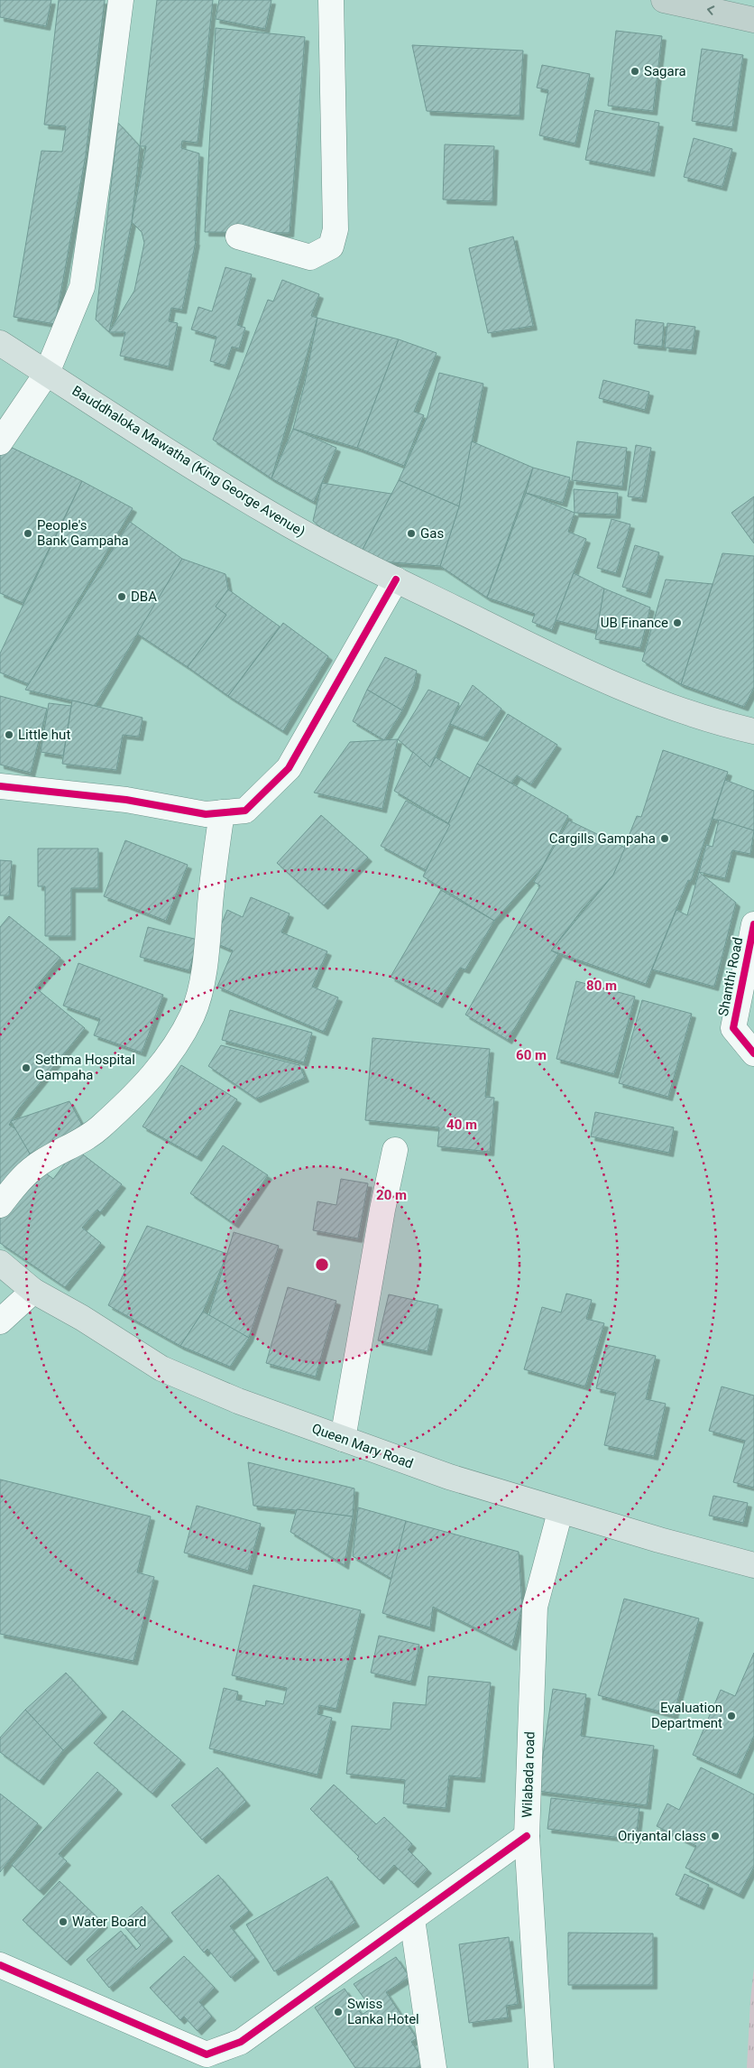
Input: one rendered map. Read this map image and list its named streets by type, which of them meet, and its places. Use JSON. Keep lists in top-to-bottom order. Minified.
{"streets":{"main road":["Bauddhaloka Mawatha (King George Avenue)","Queen Mary Road"],"street":["Shanthi Road","Wilabada road"]},"crossings":[["Queen Mary Road","Wilabada road"]],"places":["Sagara","People's Bank Gampaha","Gas","DBA","UB Finance","Little hut","Cargills Gampaha","Sethma Hospital Gampaha","Evaluation Department","Oriyantal class","Water Board","Swiss Lanka Hotel"],"rings":["80 m","60 m","40 m","20 m"]}
